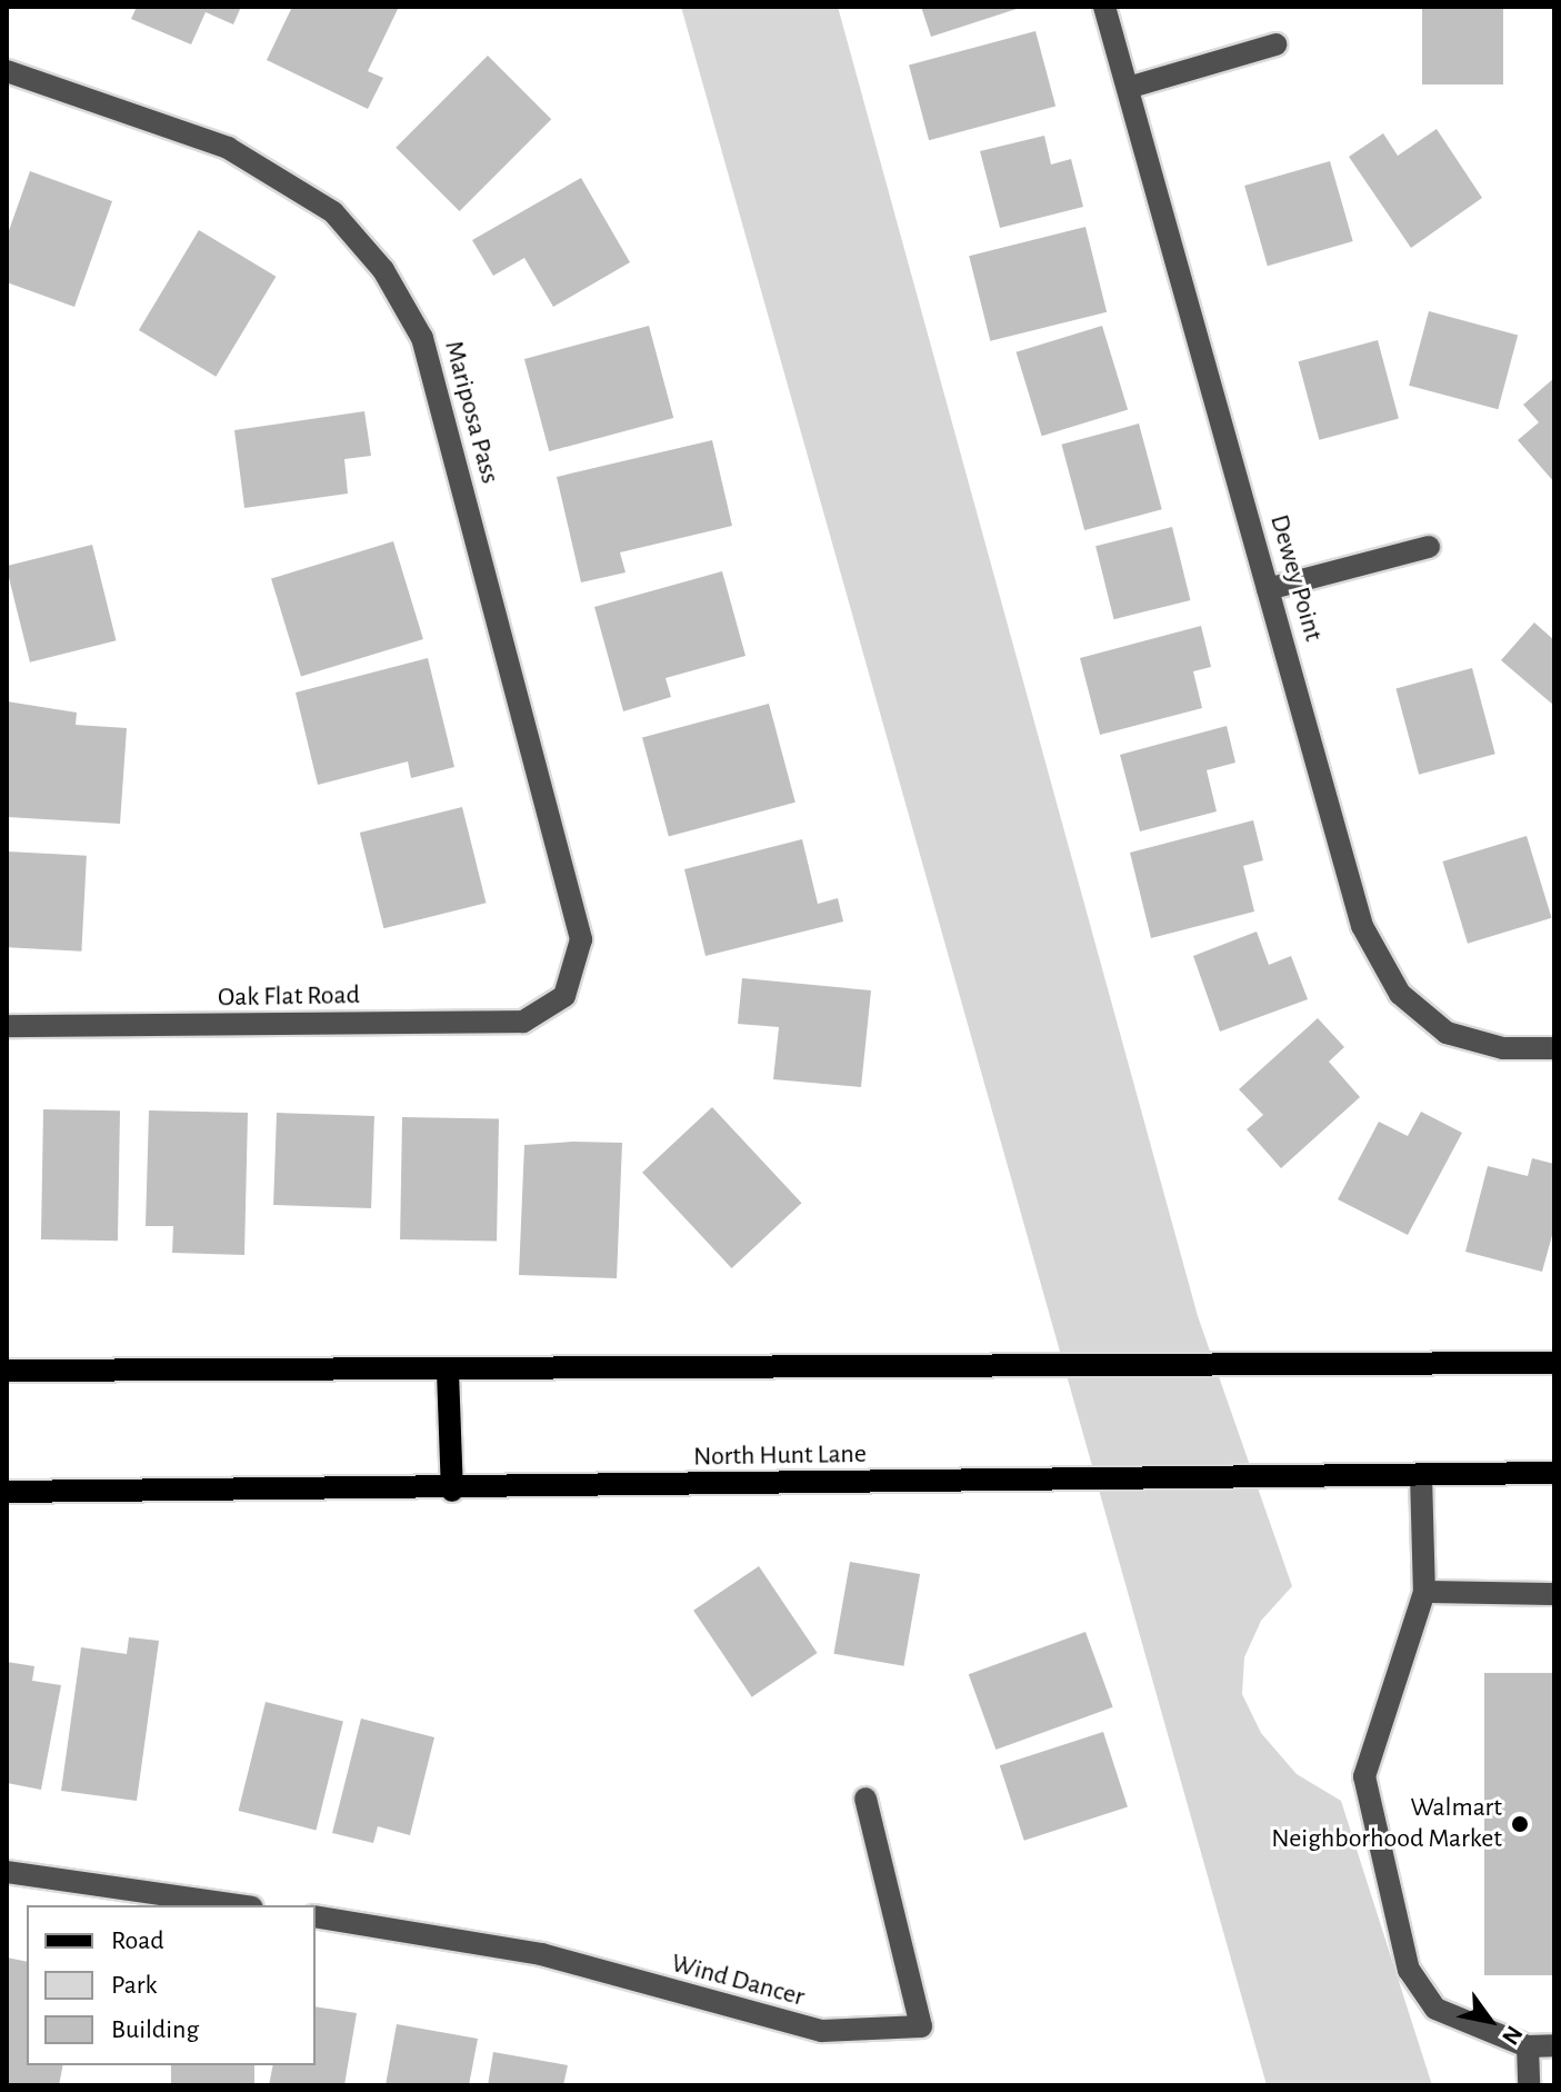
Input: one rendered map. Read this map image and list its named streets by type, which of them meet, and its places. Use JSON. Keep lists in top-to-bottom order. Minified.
{"streets":{"main road":["North Hunt Lane"],"street":["Mariposa Pass","Dewey Point","Oak Flat Road","Wind Dancer"]},"crossings":[["Mariposa Pass","Oak Flat Road"]],"places":["Walmart Neighborhood Market"],"legend":["Road","Park","Building"],"north":"bottom right"}
